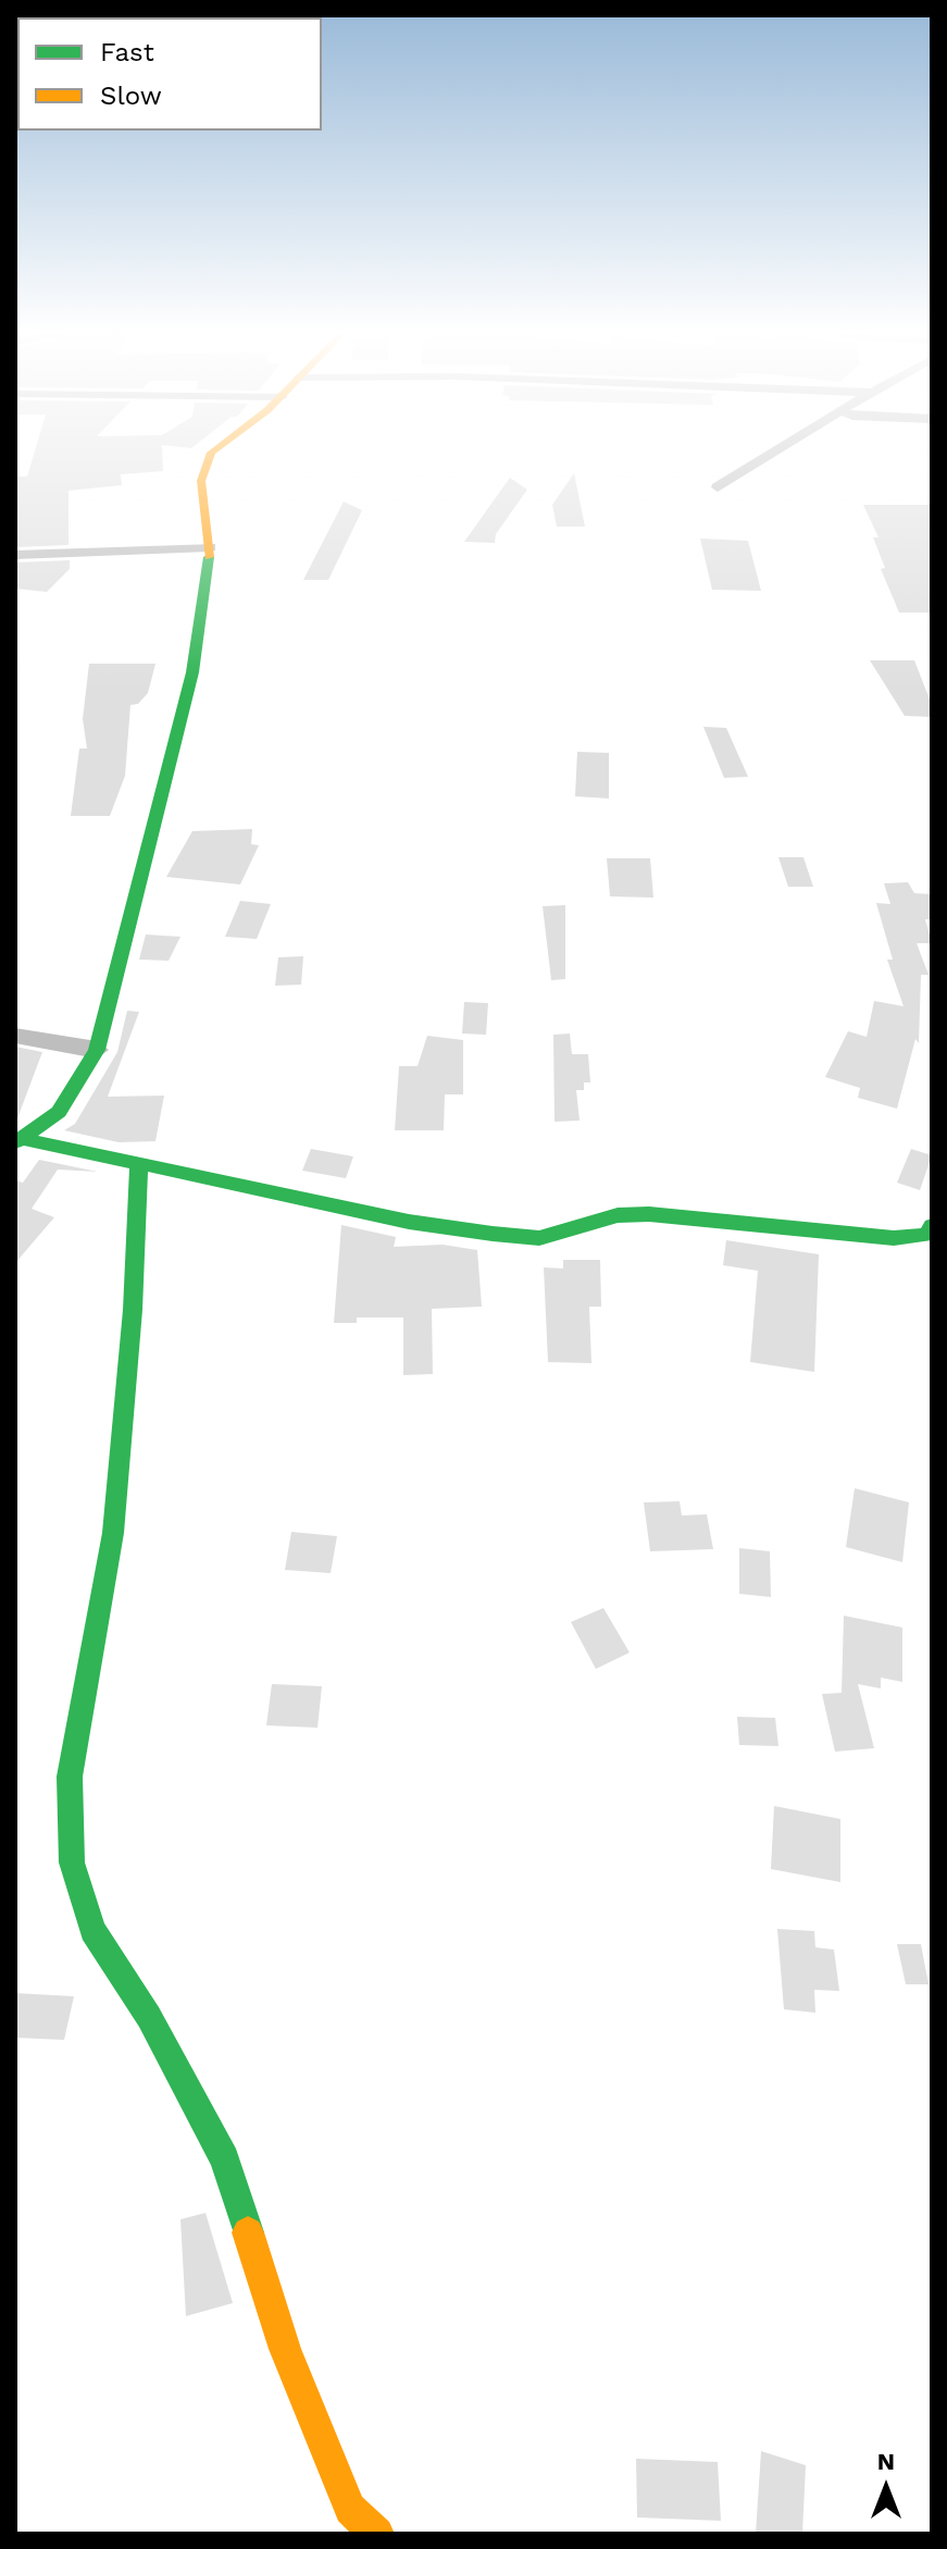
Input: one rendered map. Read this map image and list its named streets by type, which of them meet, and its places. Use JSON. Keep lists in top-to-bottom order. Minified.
{"legend":["Fast","Slow"],"north":"top"}
